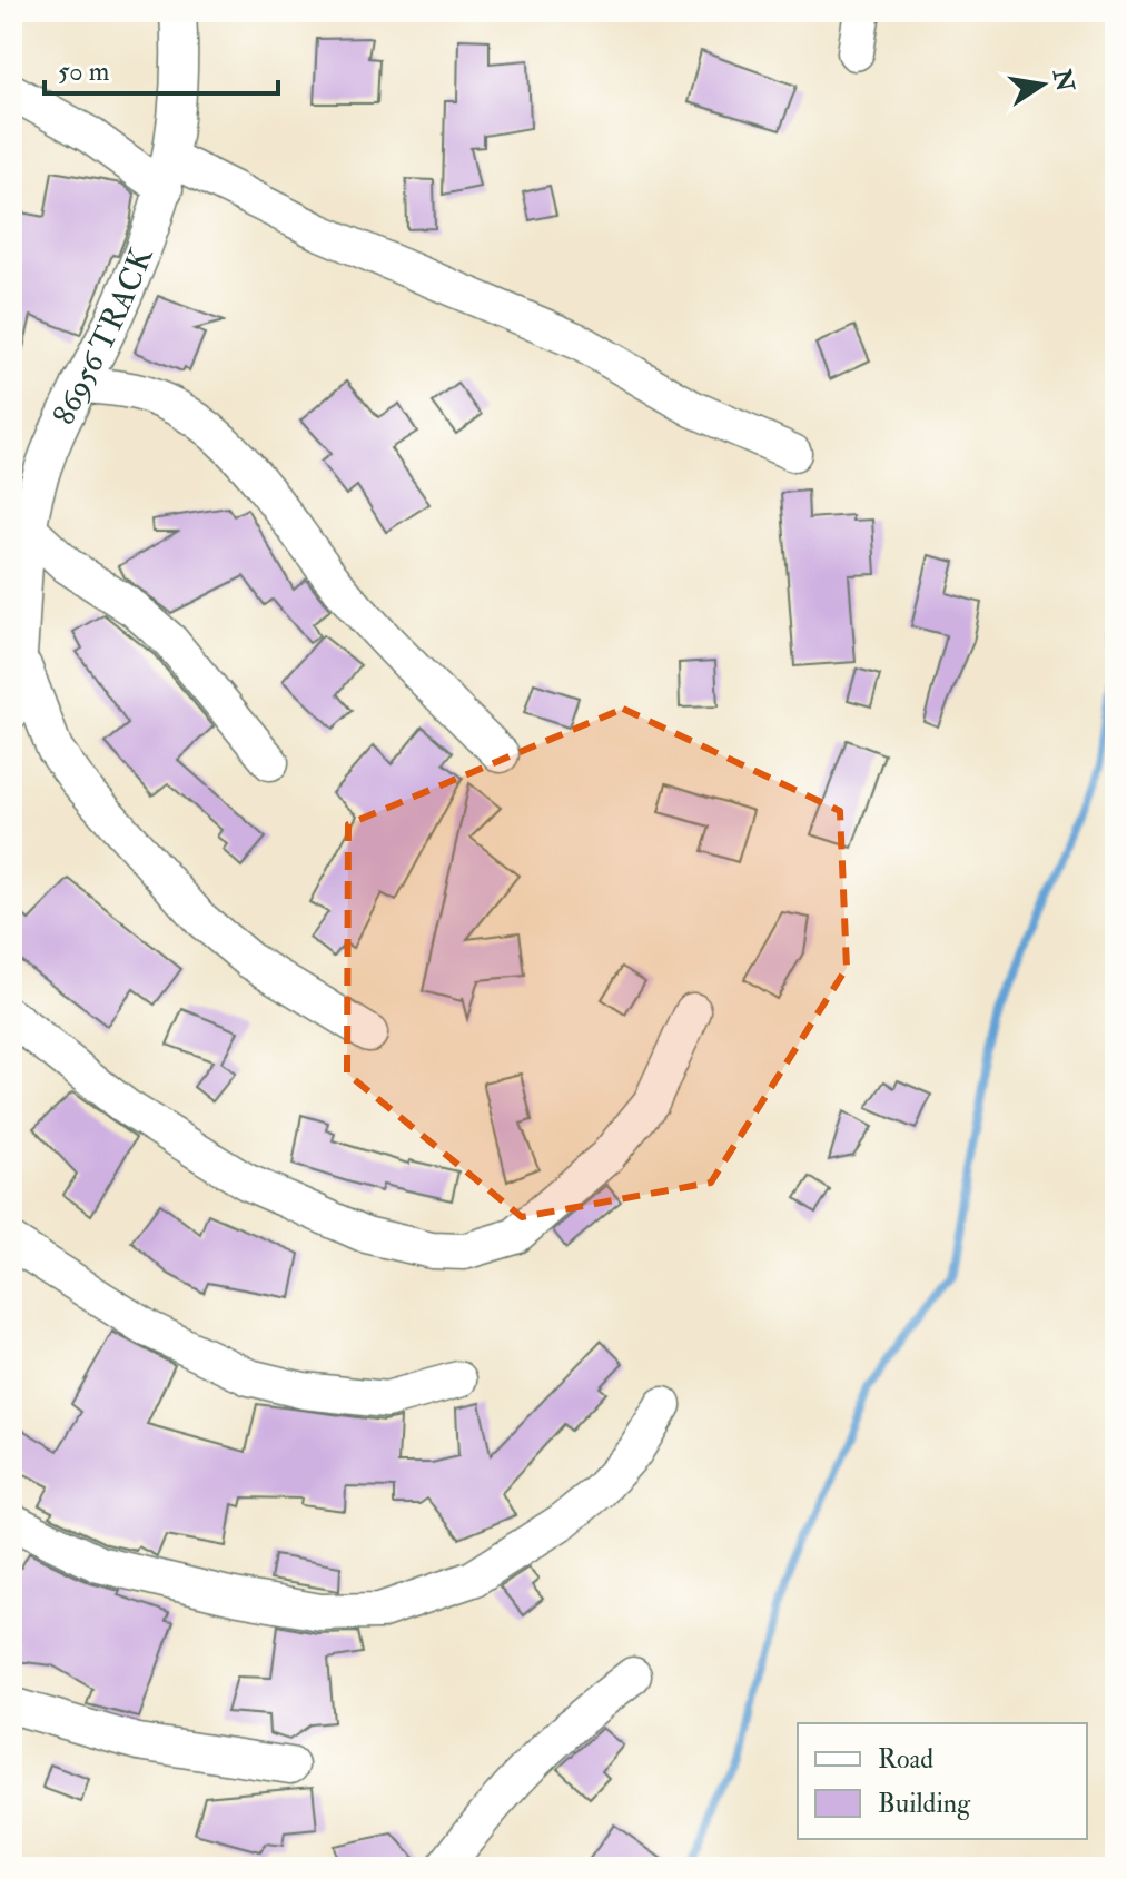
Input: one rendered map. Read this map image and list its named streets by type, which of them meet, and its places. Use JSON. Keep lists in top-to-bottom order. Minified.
{"streets":{"street":["86956 TRACK"]},"legend":["Road","Building"],"scale_bar":"50 m","north":"right"}
